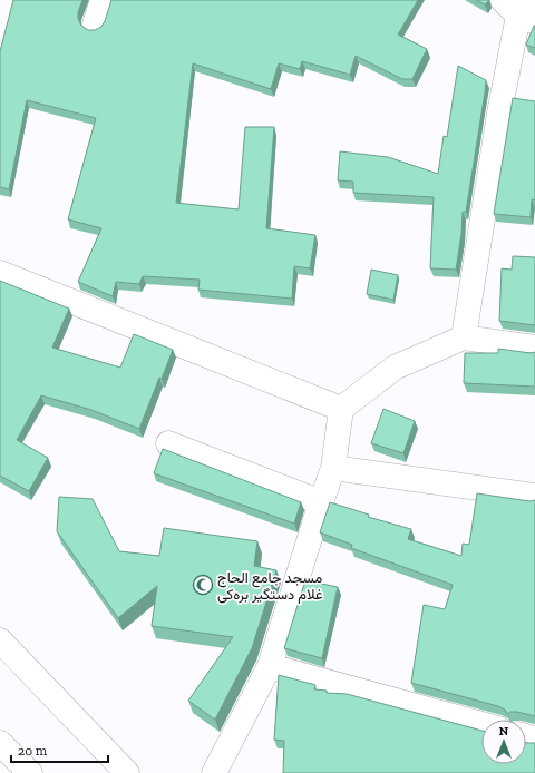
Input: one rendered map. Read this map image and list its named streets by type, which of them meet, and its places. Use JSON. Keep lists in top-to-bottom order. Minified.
{"places":{"mosque":["مسجد جامع الحاج غلام دستگیر بره‌کی"]},"scale_bar":"20 m","north":"top"}
